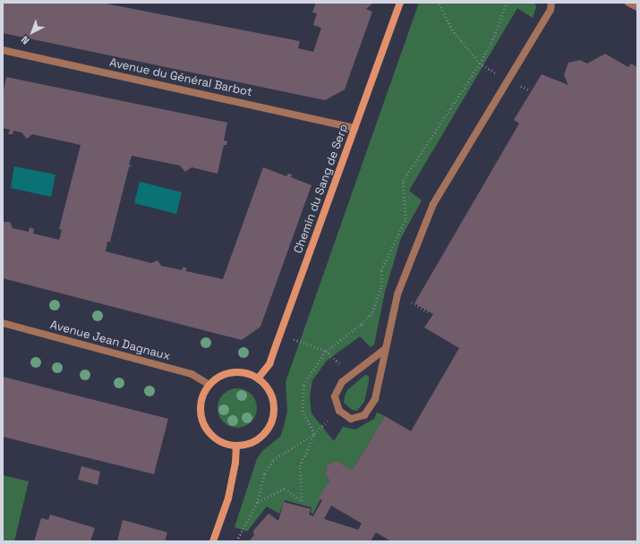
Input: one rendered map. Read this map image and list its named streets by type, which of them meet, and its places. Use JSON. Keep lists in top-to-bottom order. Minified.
{"streets":{"street":["Avenue du Général Barbot","Chemin du Sang de Serp","Avenue Jean Dagnaux"]},"crossings":[["Avenue du Général Barbot","Chemin du Sang de Serp"],["Chemin du Sang de Serp","Avenue Jean Dagnaux"]],"north":"bottom left"}
